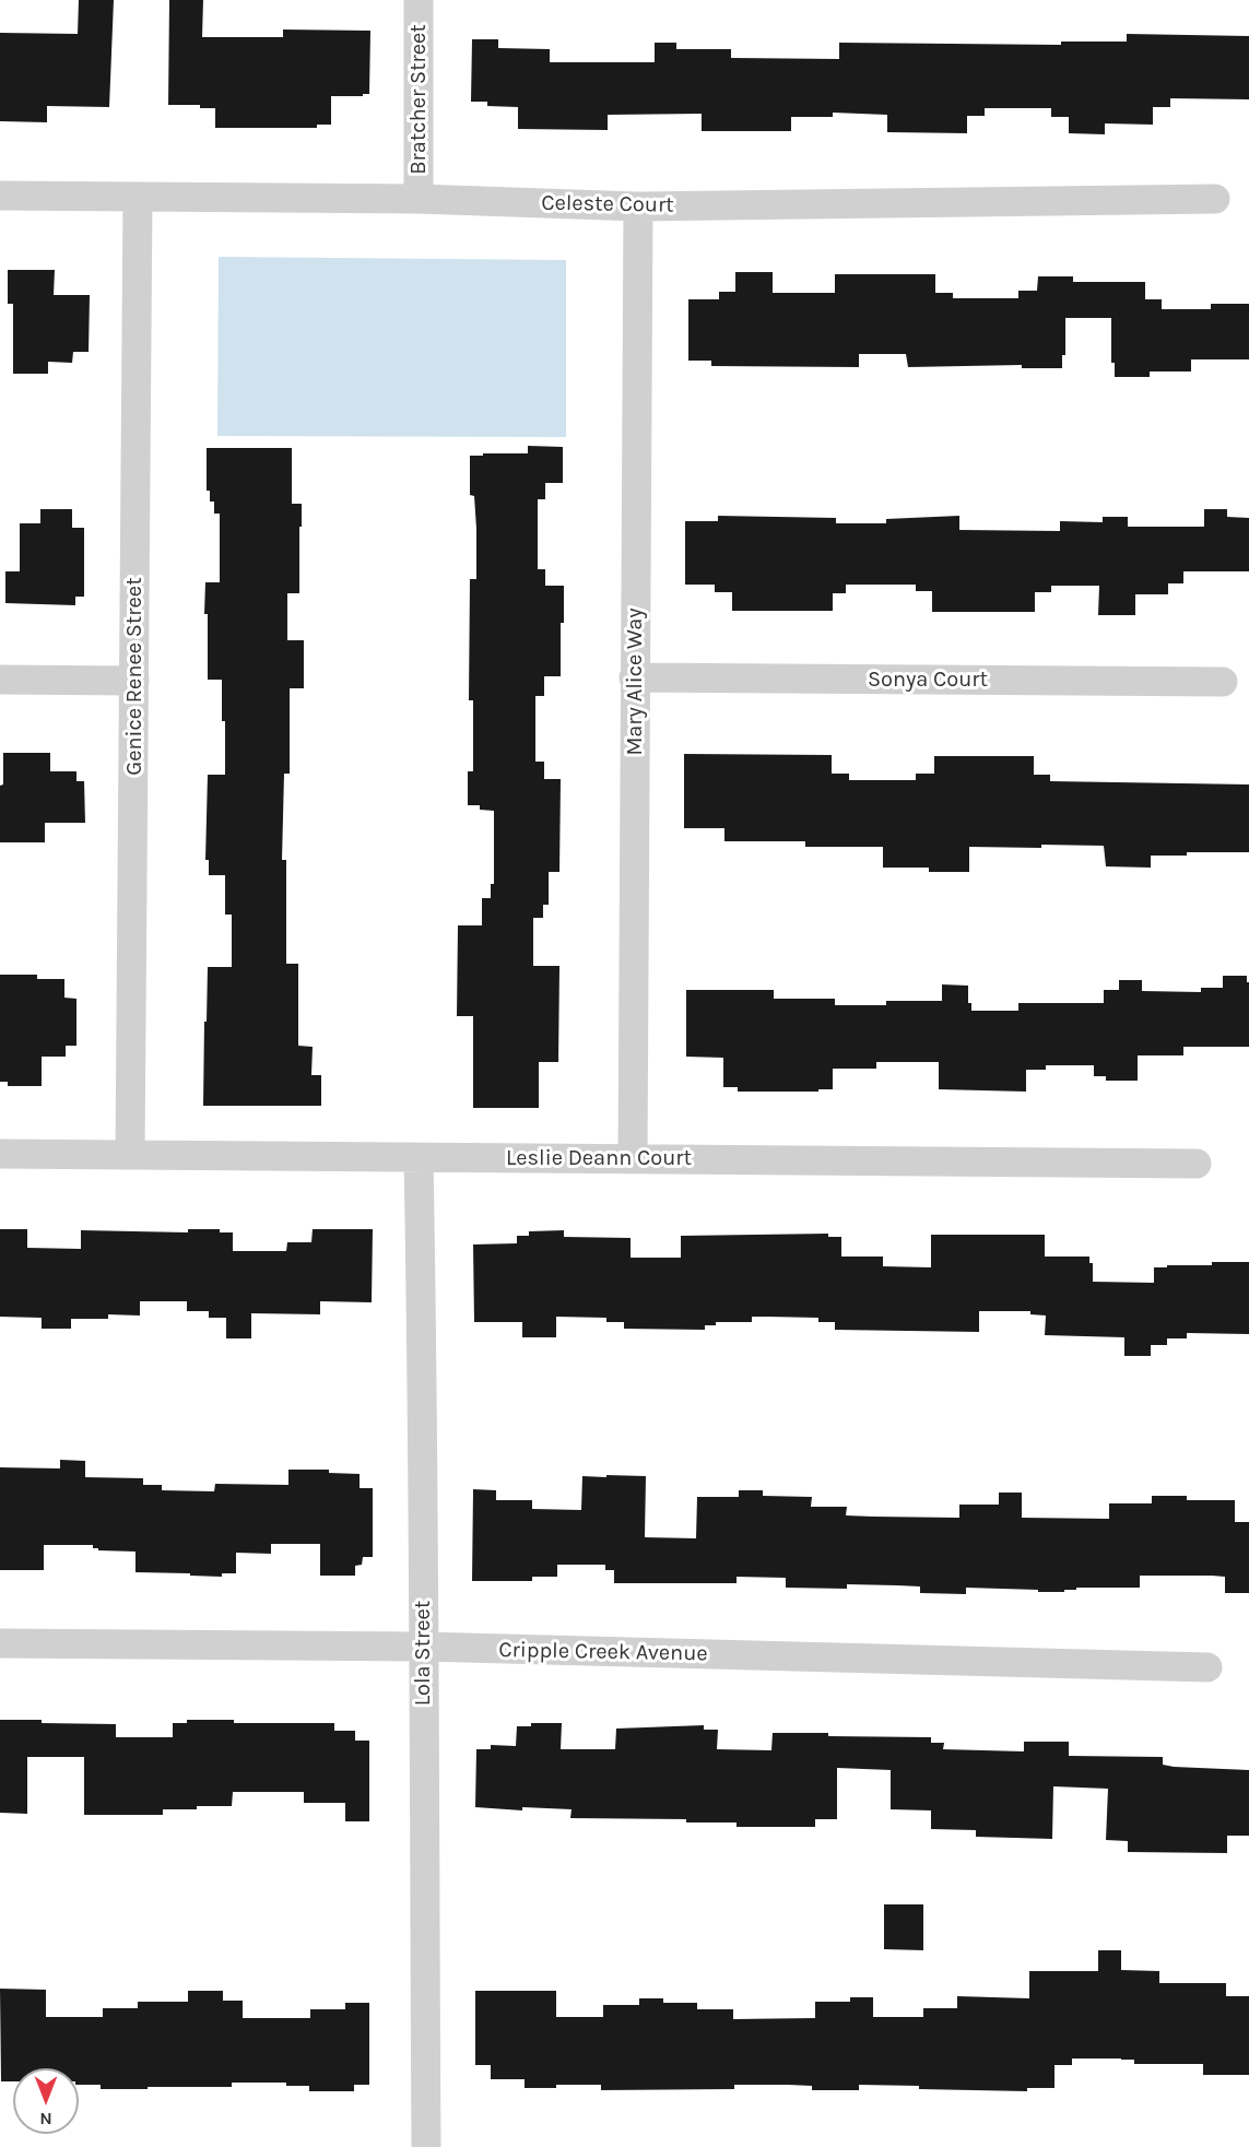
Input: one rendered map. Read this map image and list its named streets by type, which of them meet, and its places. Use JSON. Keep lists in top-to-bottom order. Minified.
{"streets":{"street":["Bratcher Street","Celeste Court","Genice Renee Street","Sonya Court","Mary Alice Way","Leslie Deann Court","Cripple Creek Avenue","Lola Street"]},"crossings":[["Bratcher Street","Celeste Court"],["Celeste Court","Genice Renee Street"],["Celeste Court","Mary Alice Way"],["Genice Renee Street","Leslie Deann Court"],["Sonya Court","Mary Alice Way"],["Mary Alice Way","Leslie Deann Court"],["Leslie Deann Court","Lola Street"],["Cripple Creek Avenue","Lola Street"]],"north":"bottom"}
